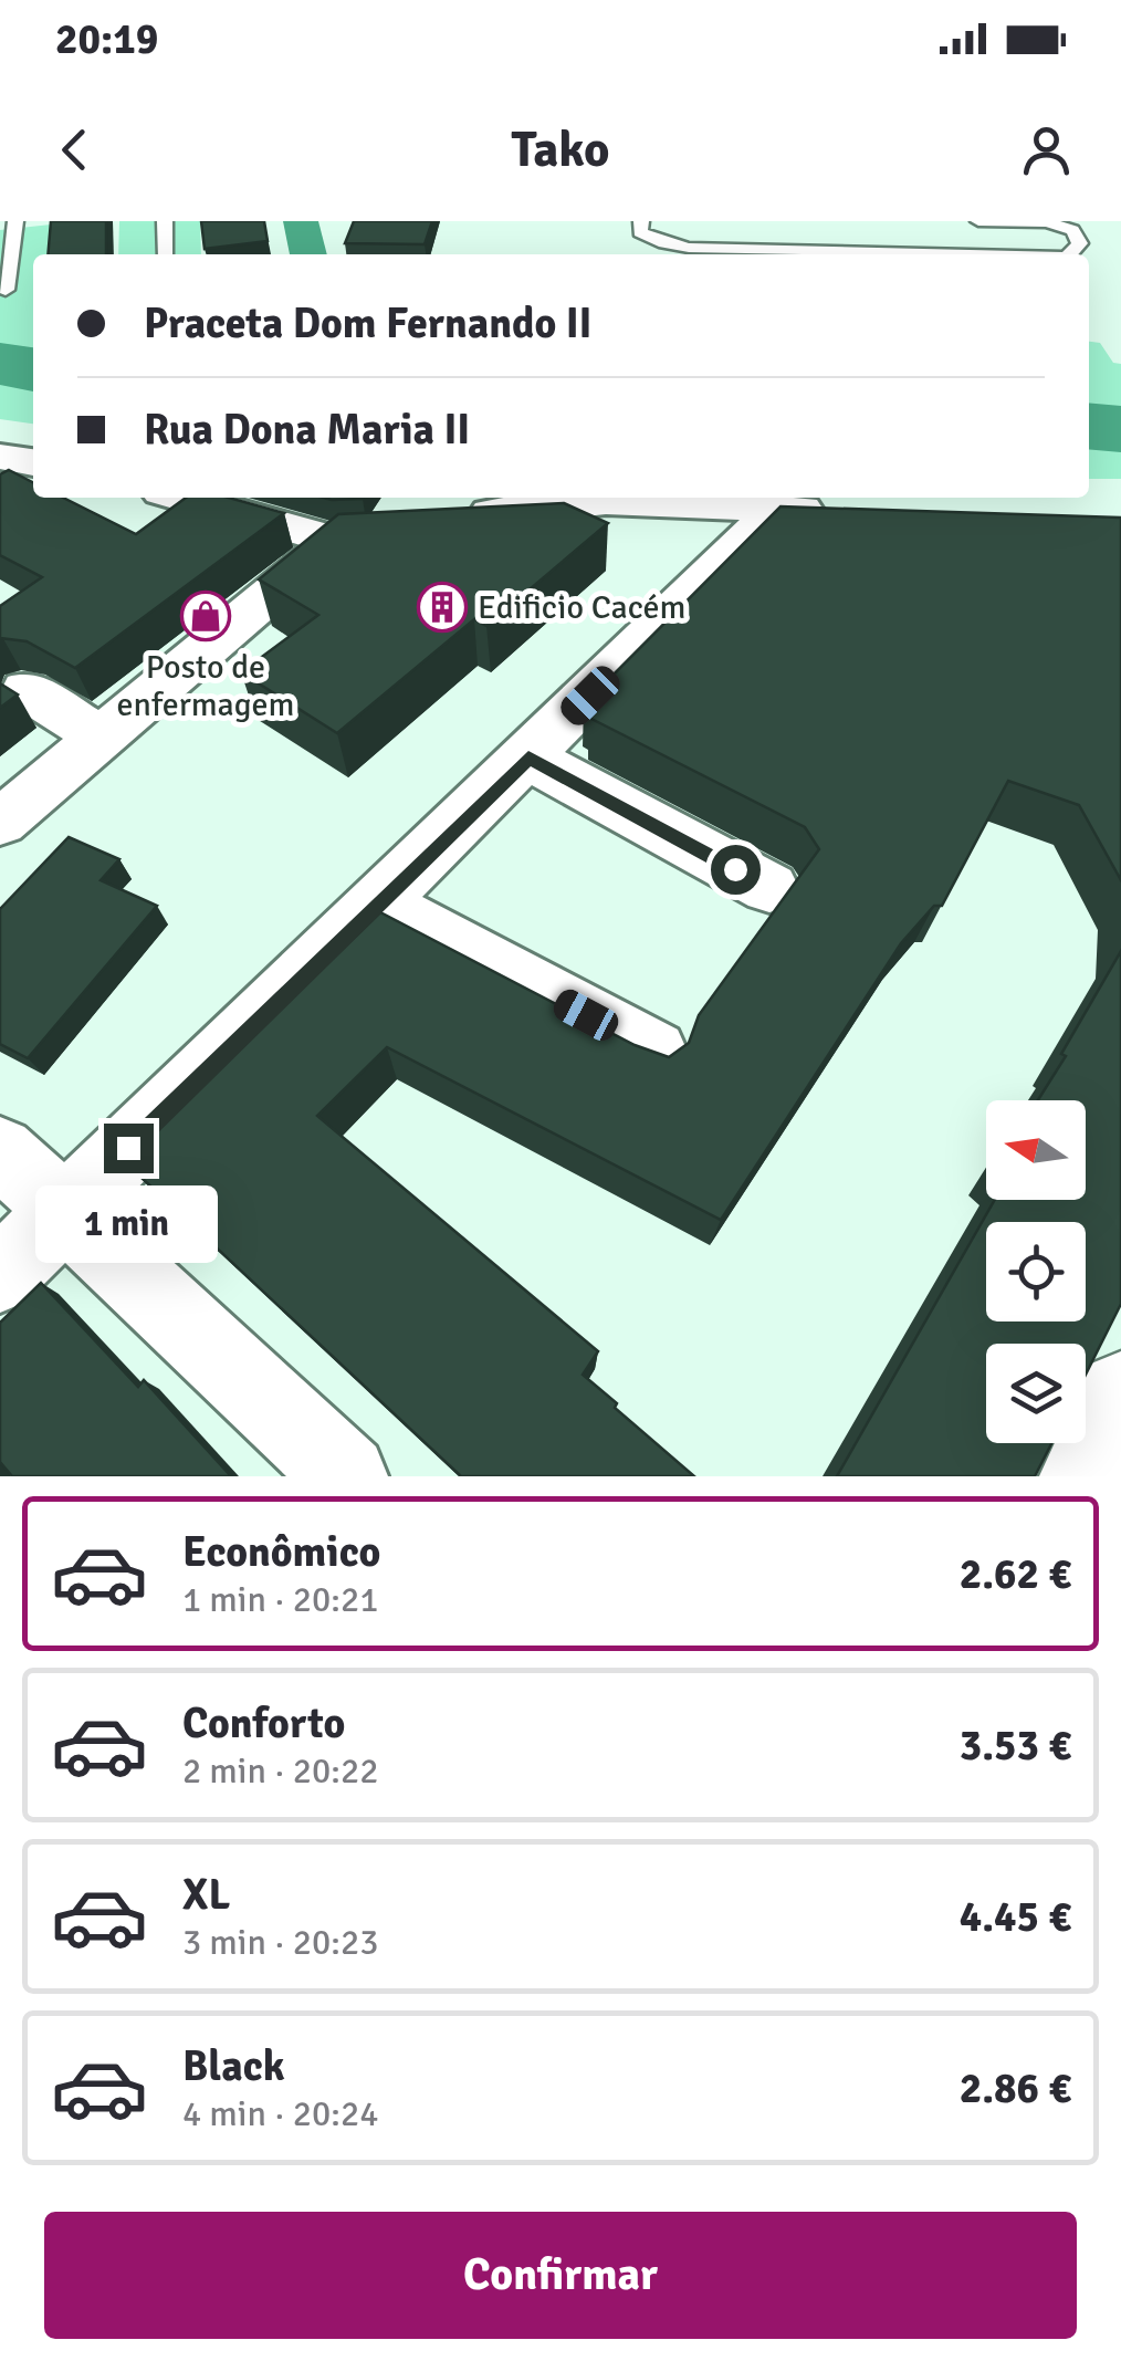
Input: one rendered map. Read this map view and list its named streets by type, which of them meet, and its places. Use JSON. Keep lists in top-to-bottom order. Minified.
{"places":{"building":["Edificio Cacém"],"shop":["Posto de enfermagem"]},"north":"left","page":{"status":"20:19","header":"Tako","banner":["Praceta Dom Fernando II","Rua Dona Maria II"],"bubble":"1 min","list":[{"name":"Econômico","note":"1 min · 20:21","value":"2.62 €"},{"name":"Conforto","note":"2 min · 20:22","value":"3.53 €"},{"name":"XL","note":"3 min · 20:23","value":"4.45 €"},{"name":"Black","note":"4 min · 20:24","value":"2.86 €"}],"buttons":"Confirmar"}}
